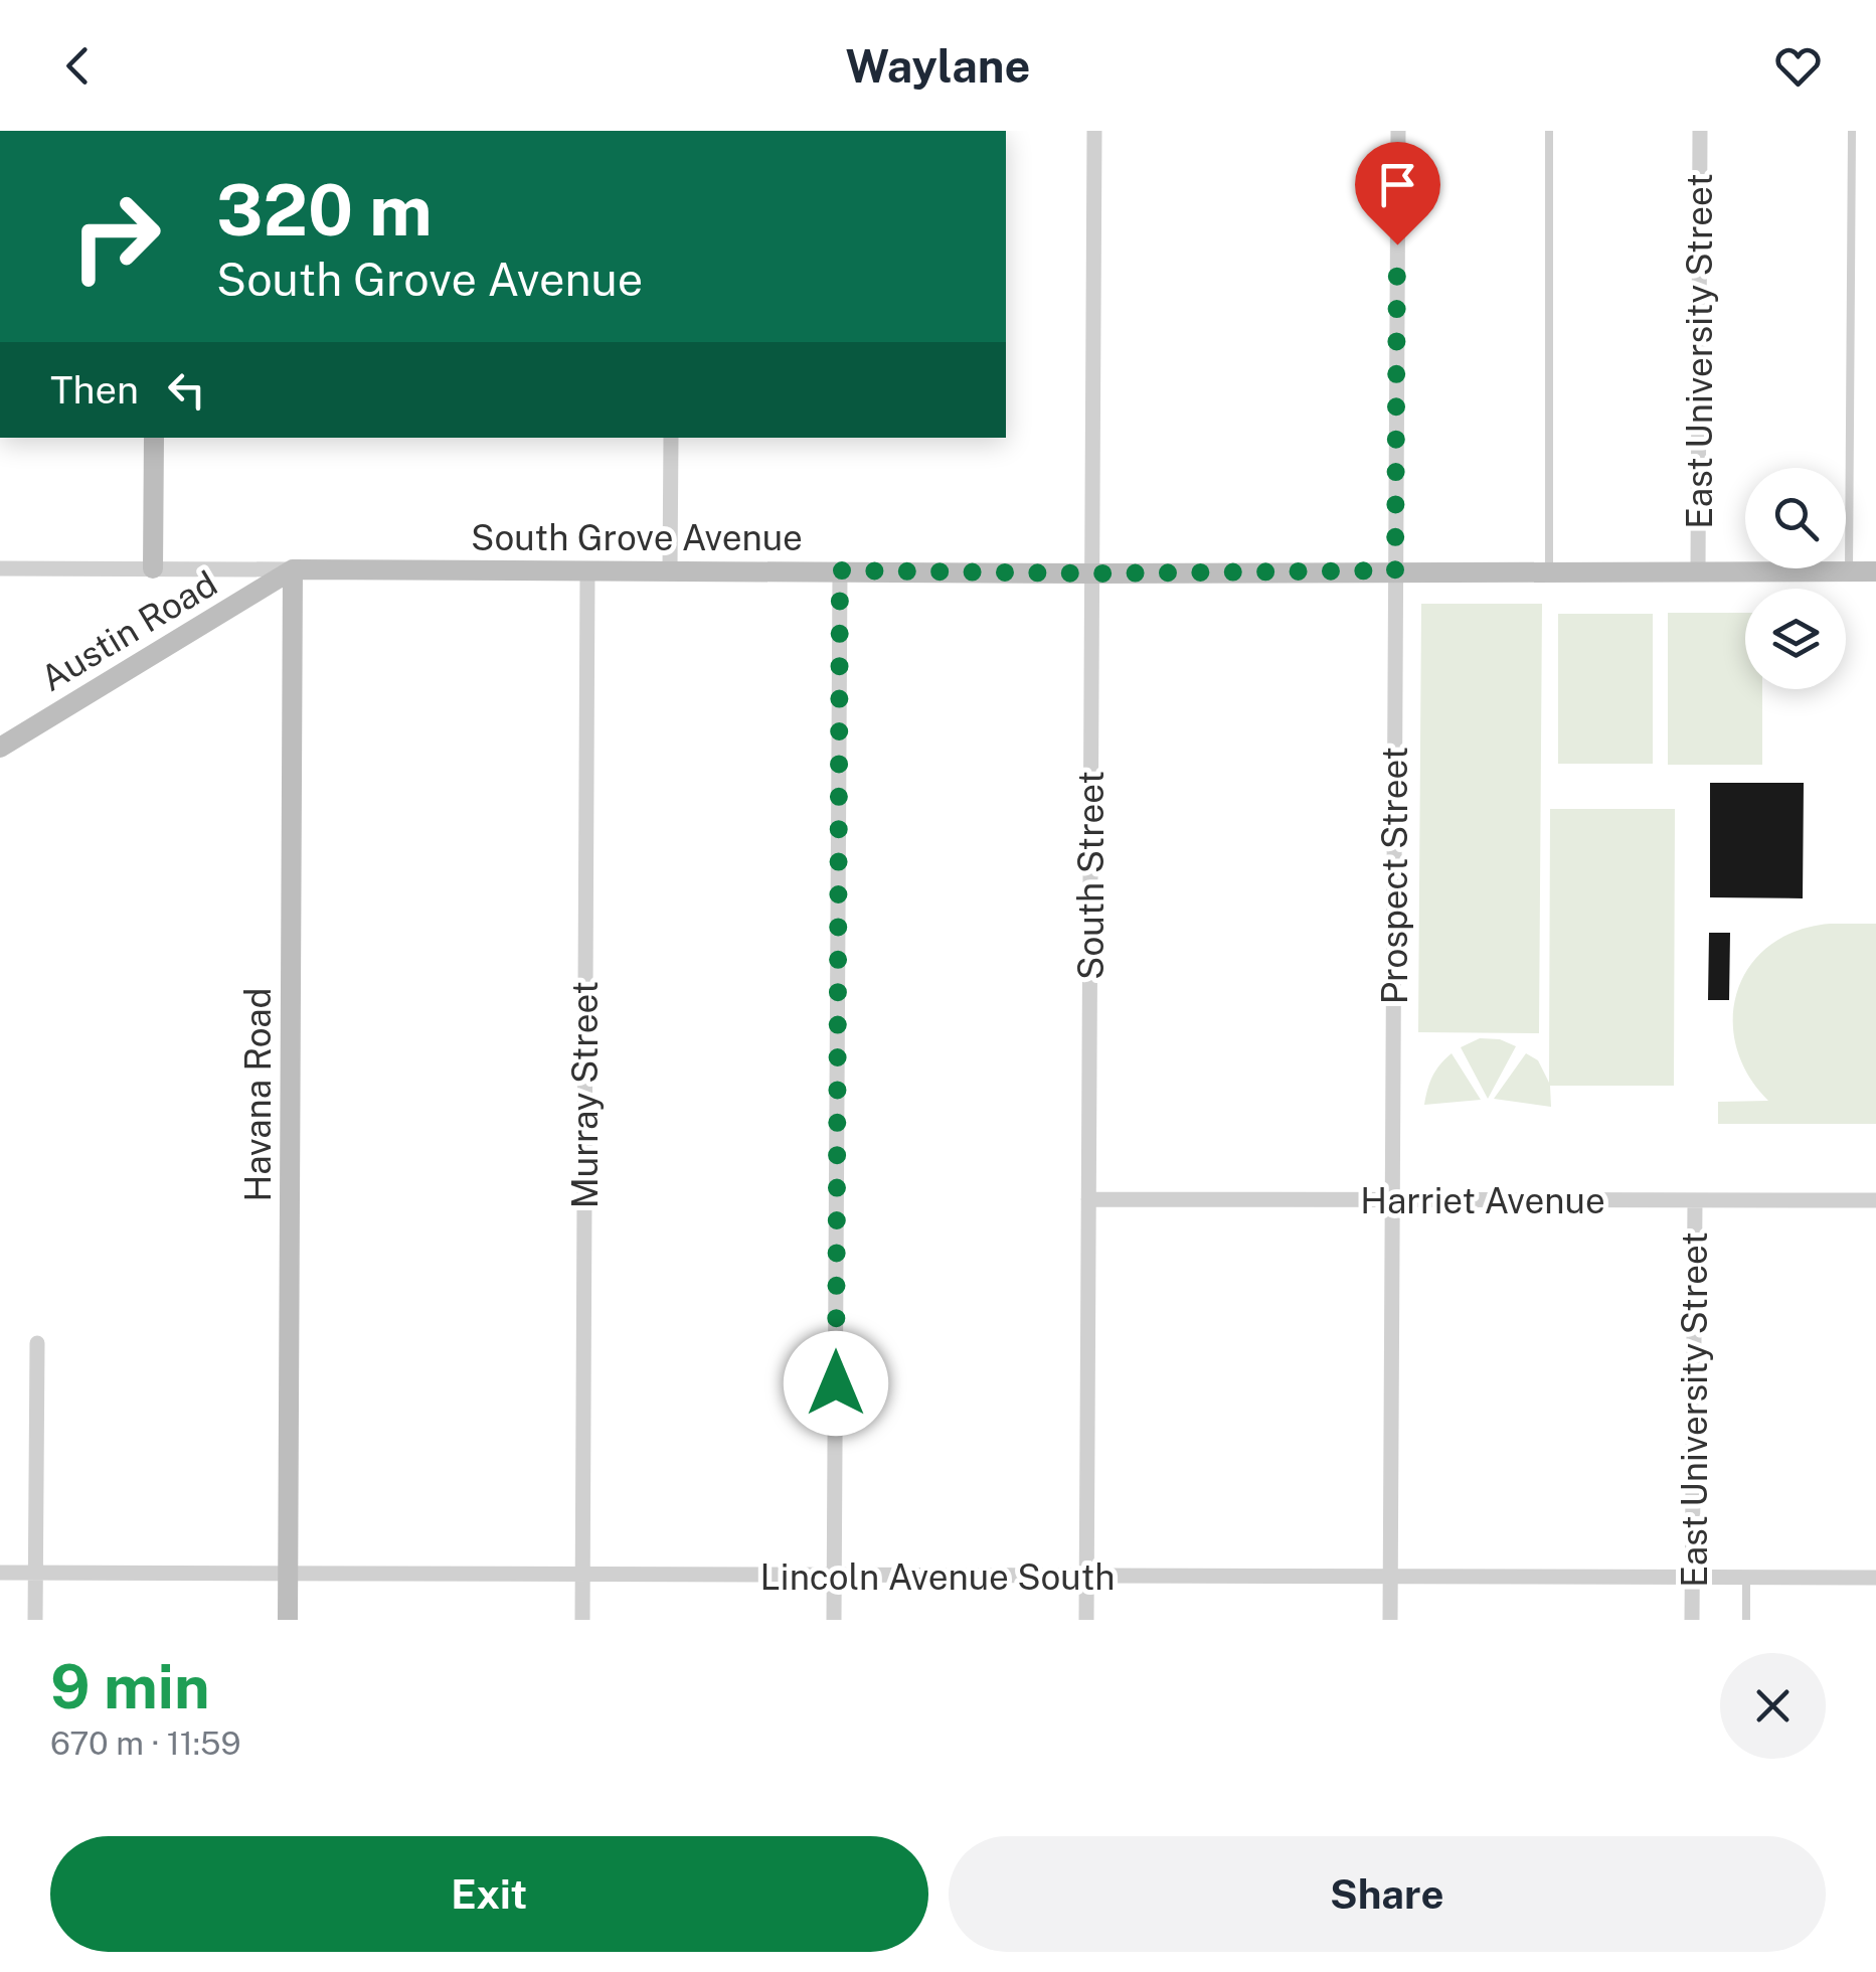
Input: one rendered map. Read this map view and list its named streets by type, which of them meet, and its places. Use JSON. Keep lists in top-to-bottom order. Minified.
{"streets":{"street":["East University Street","South Grove Avenue","Austin Road","South Street","Prospect Street","Havana Road","Murray Street","Harriet Avenue","Lincoln Avenue South"]},"crossings":[["East University Street","South Grove Avenue"],["East University Street","Harriet Avenue"],["East University Street","Lincoln Avenue South"],["South Grove Avenue","Austin Road"],["South Grove Avenue","South Street"],["South Grove Avenue","Prospect Street"],["South Grove Avenue","Havana Road"],["South Grove Avenue","Murray Street"],["Austin Road","Havana Road"],["South Street","Harriet Avenue"],["South Street","Lincoln Avenue South"],["Prospect Street","Harriet Avenue"],["Prospect Street","Lincoln Avenue South"],["Havana Road","Lincoln Avenue South"],["Murray Street","Lincoln Avenue South"]],"page":{"header":"Waylane","turn":["320 m","South Grove Avenue"],"then":"Then","heading":["9 min","670 m · 11:59"],"buttons":["Exit","Share"]}}
